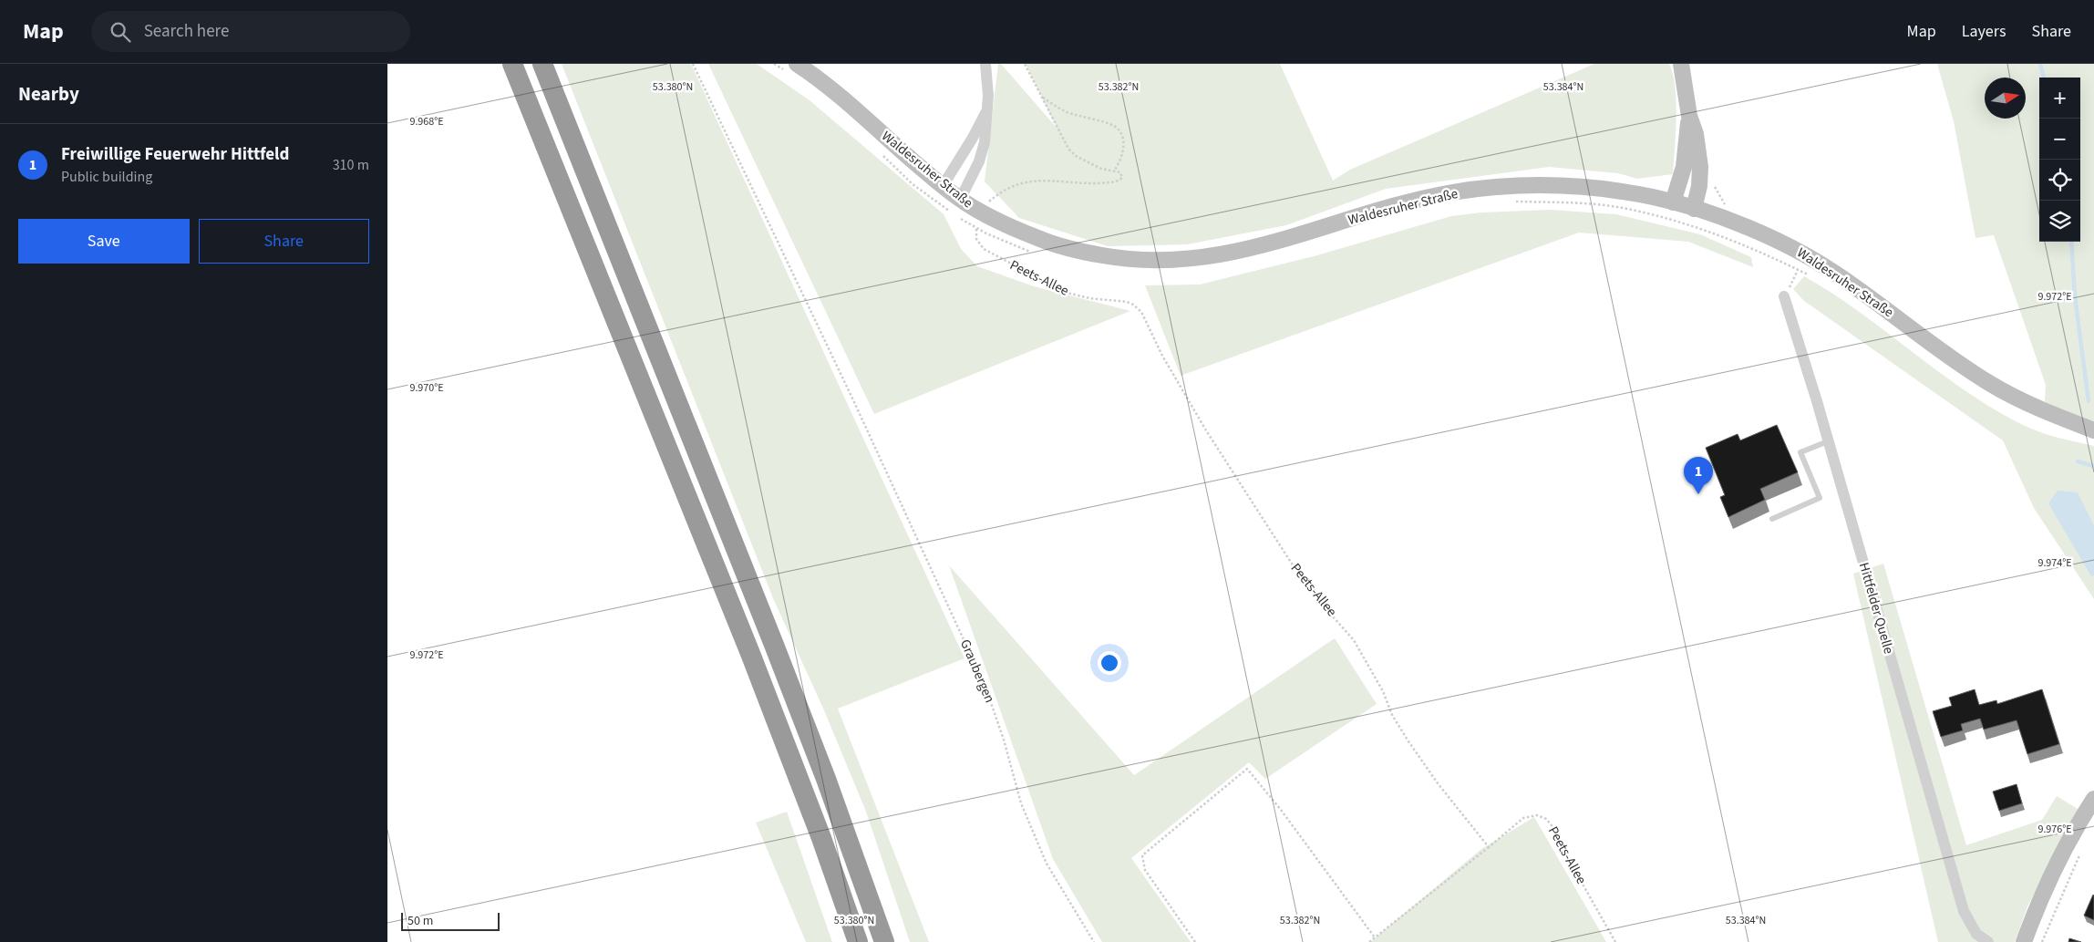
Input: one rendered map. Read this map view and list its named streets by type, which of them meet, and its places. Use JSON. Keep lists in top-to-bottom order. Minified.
{"streets":{"street":["Waldesruher Straße","Hittfelder Quelle"],"path":["Peets-Allee","Graubergen"]},"scale_bar":"50 m","north":"right","page":{"header":"Map","search":"Search here","nav":["Map","Layers","Share"],"heading":"Nearby","map_buttons":["+","−"],"list":[{"mark":"1","name":"Freiwillige Feuerwehr Hittfeld","note":"Public building","value":"310 m"}],"buttons":["Save","Share"],"pins":"1","scale":"50 m"},"coordinates":["53.380°N","53.382°N","53.384°N","9.968°E","9.972°E","9.970°E","9.974°E","9.976°E"]}
